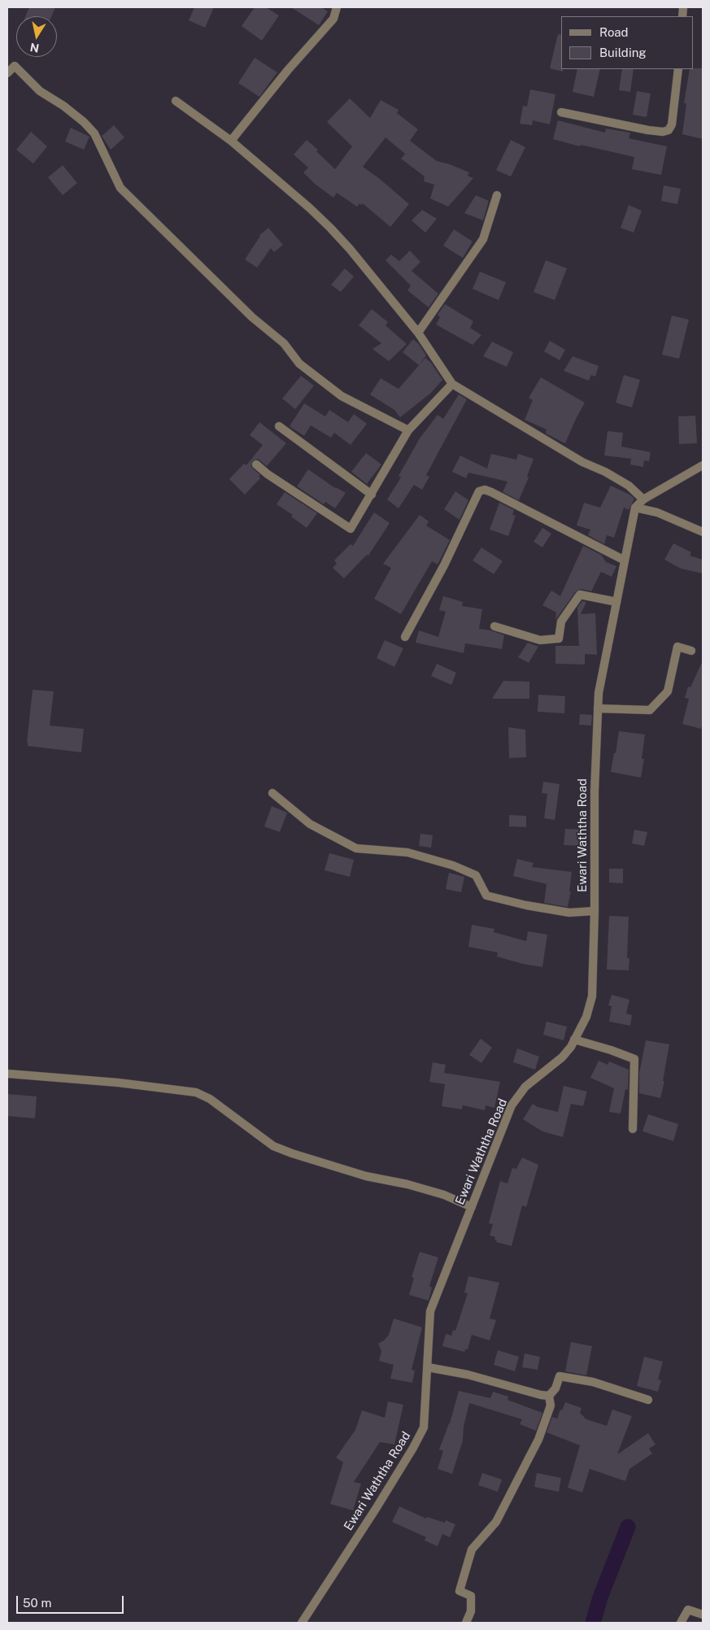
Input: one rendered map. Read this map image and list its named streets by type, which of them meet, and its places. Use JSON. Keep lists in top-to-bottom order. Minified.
{"streets":{"street":["Ewari Waththa Road"]},"legend":["Road","Building"],"scale_bar":"50 m","north":"bottom"}
